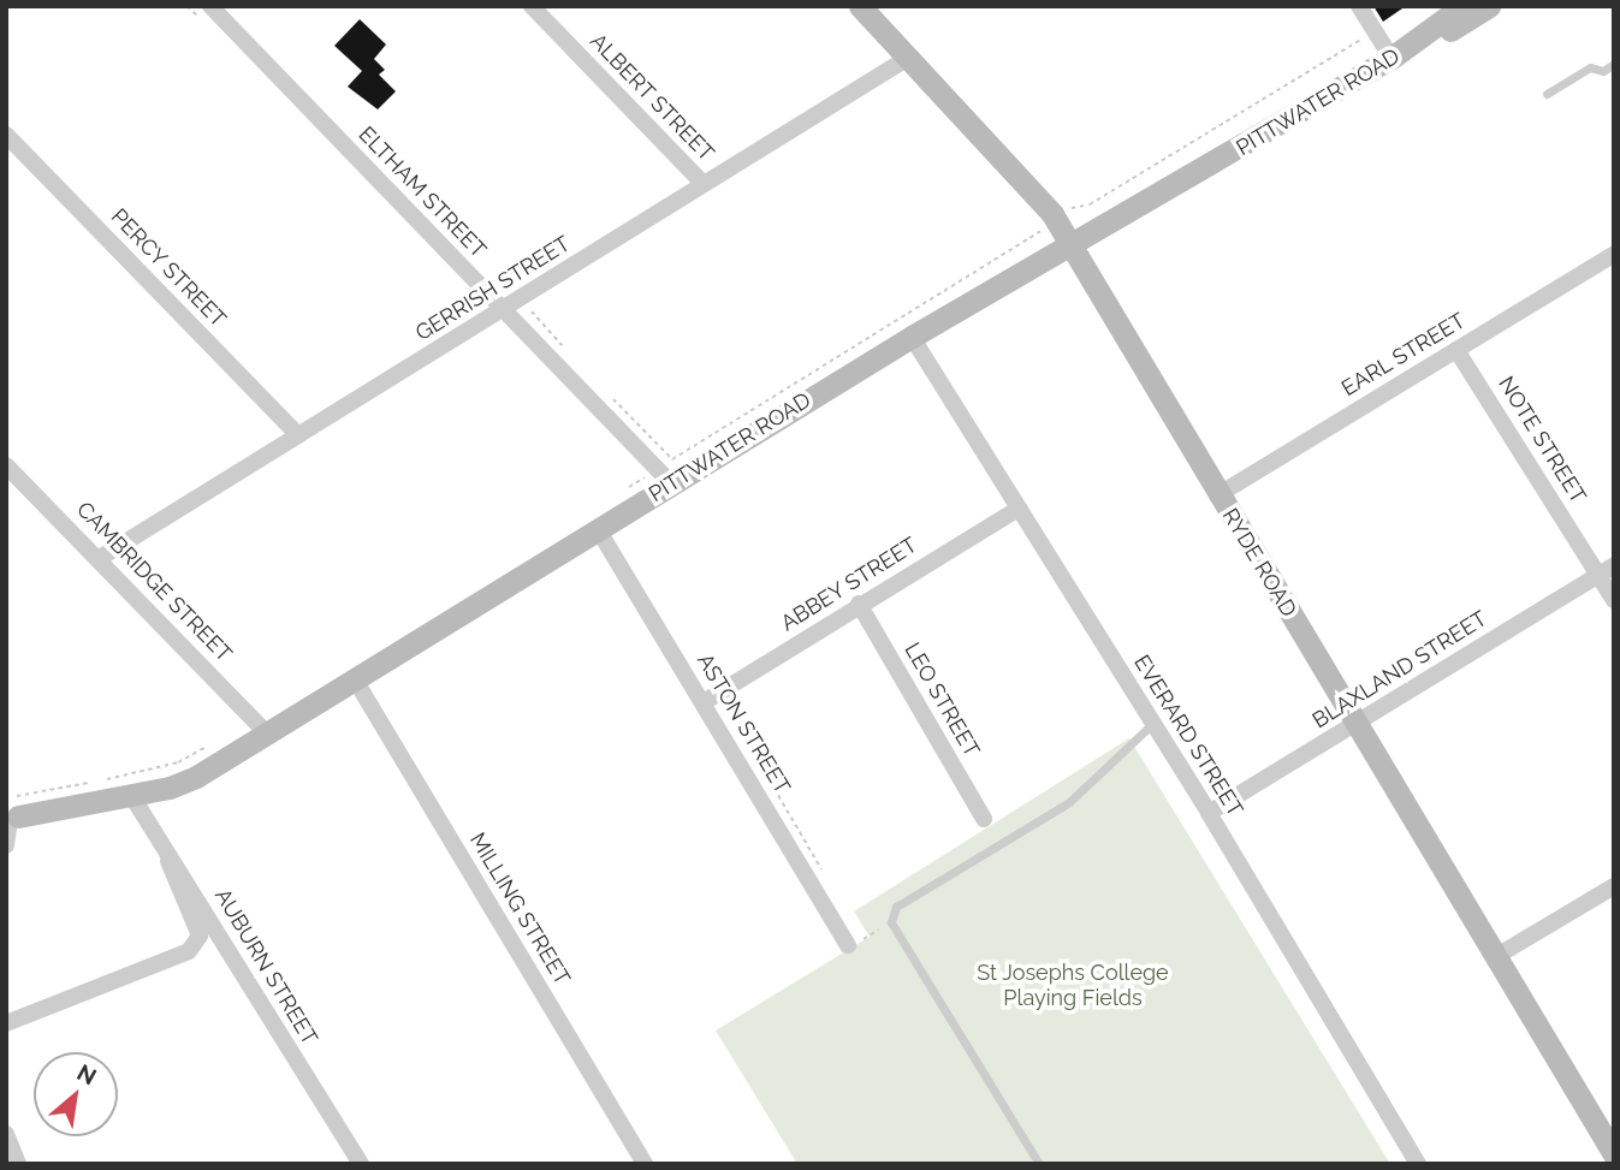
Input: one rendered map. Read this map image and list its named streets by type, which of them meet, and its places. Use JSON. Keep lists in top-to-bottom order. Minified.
{"streets":{"main road":["PITTWATER ROAD","RYDE ROAD"],"street":["ALBERT STREET","ELTHAM STREET","PERCY STREET","GERRISH STREET","EARL STREET","NOTE STREET","CAMBRIDGE STREET","ABBEY STREET","BLAXLAND STREET","LEO STREET","ASTON STREET","EVERARD STREET","MILLING STREET","AUBURN STREET"]},"crossings":[["ALBERT STREET","GERRISH STREET"],["PITTWATER ROAD","ELTHAM STREET"],["PITTWATER ROAD","RYDE ROAD"],["PITTWATER ROAD","CAMBRIDGE STREET"],["PITTWATER ROAD","ASTON STREET"],["PITTWATER ROAD","EVERARD STREET"],["PITTWATER ROAD","MILLING STREET"],["PITTWATER ROAD","AUBURN STREET"],["ELTHAM STREET","GERRISH STREET"],["PERCY STREET","GERRISH STREET"],["GERRISH STREET","RYDE ROAD"],["GERRISH STREET","CAMBRIDGE STREET"],["EARL STREET","NOTE STREET"],["EARL STREET","RYDE ROAD"],["NOTE STREET","BLAXLAND STREET"],["RYDE ROAD","BLAXLAND STREET"],["ABBEY STREET","LEO STREET"],["ABBEY STREET","ASTON STREET"],["ABBEY STREET","EVERARD STREET"],["BLAXLAND STREET","EVERARD STREET"]],"parks":["St Josephs College Playing Fields"],"north":"top right"}
